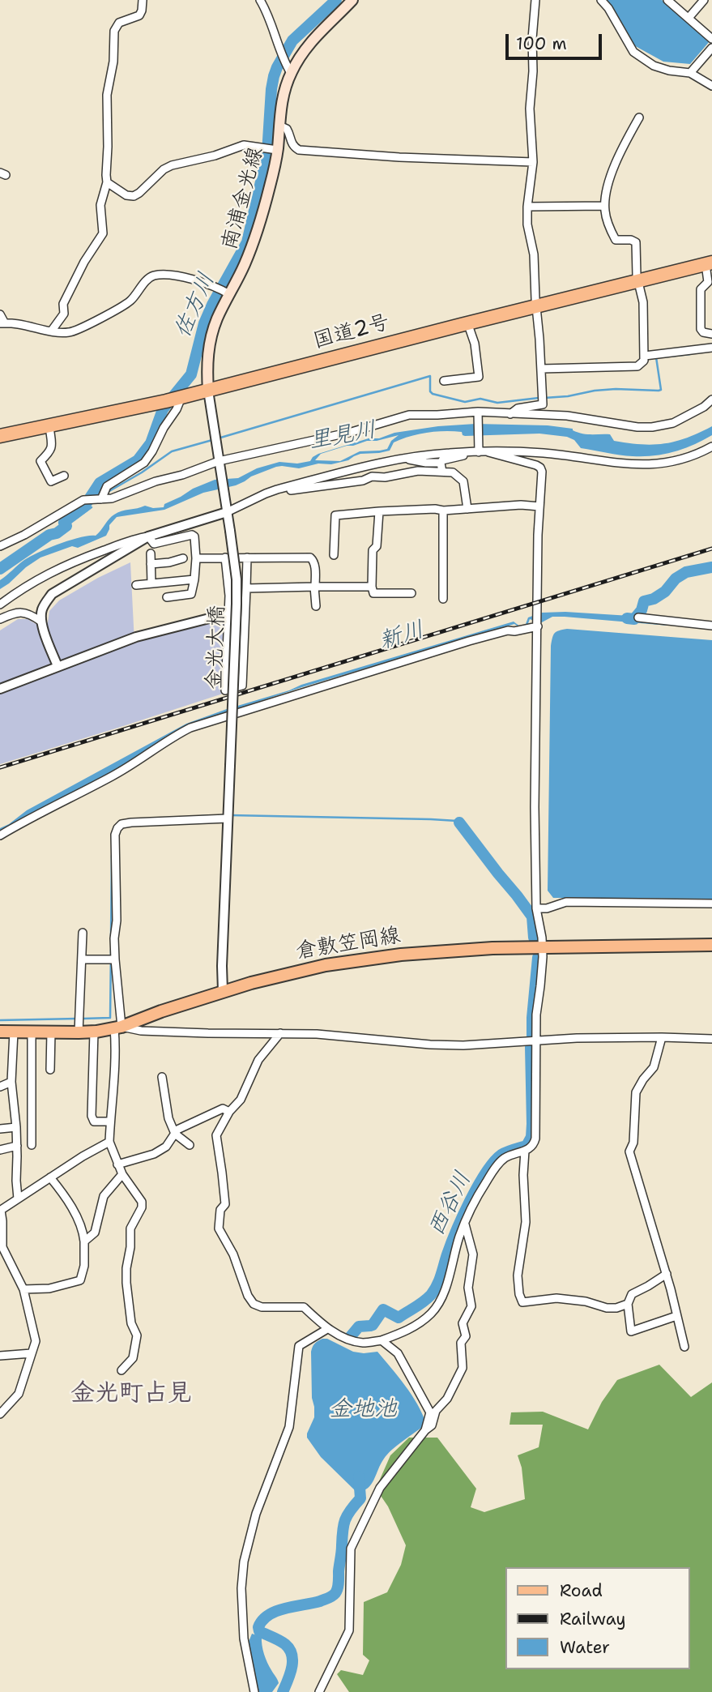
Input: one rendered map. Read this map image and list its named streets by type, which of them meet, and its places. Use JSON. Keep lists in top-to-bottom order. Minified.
{"streets":{"highway":["国道2号"],"main road":["南浦金光線","倉敷笠岡線"],"street":["金光大橋"]},"crossings":[["南浦金光線","国道2号"],["南浦金光線","金光大橋"],["国道2号","金光大橋"],["金光大橋","倉敷笠岡線"]],"districts":["金光町占見"],"water":["佐方川","里見川","新川","西谷川","金地池"],"legend":["Road","Railway","Water"],"scale_bar":"100 m"}
